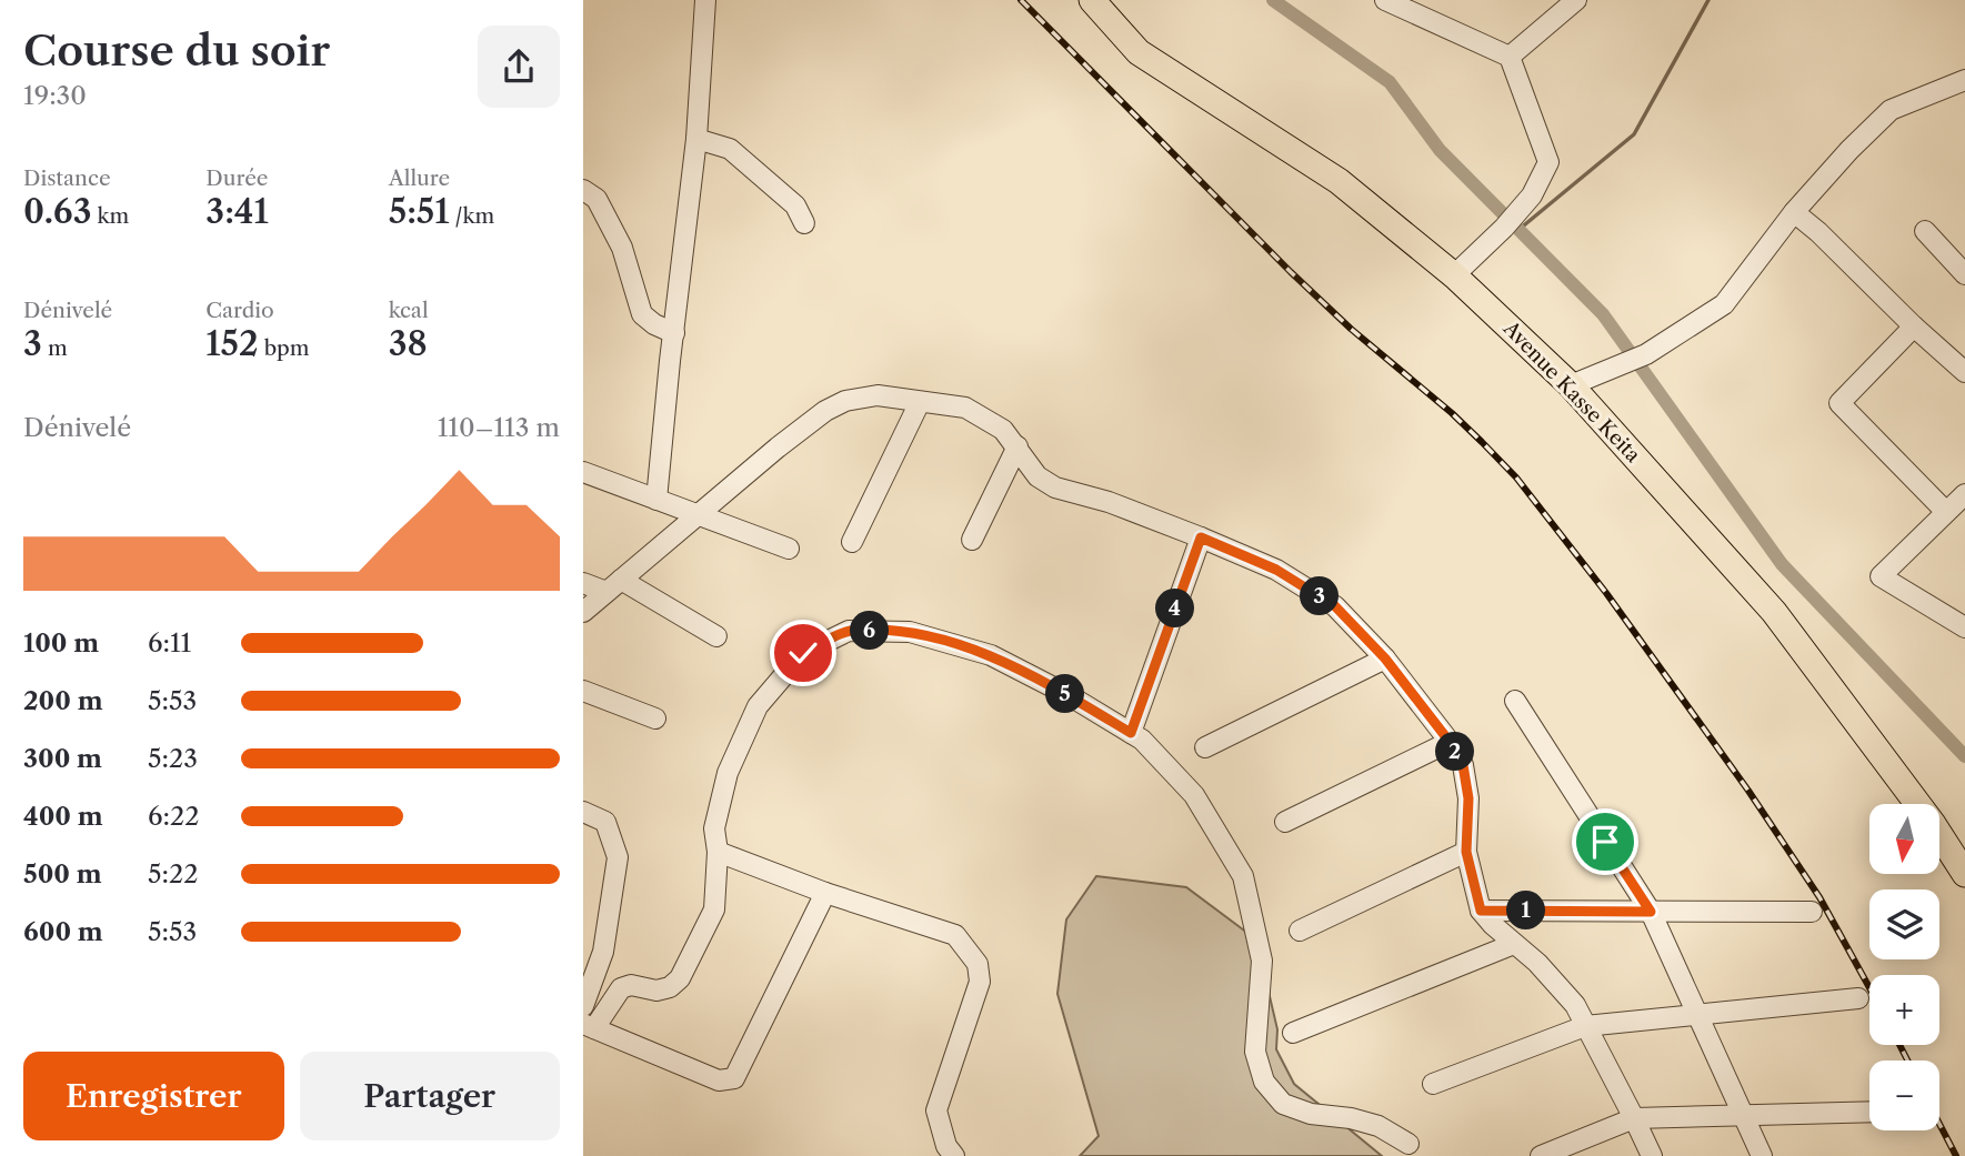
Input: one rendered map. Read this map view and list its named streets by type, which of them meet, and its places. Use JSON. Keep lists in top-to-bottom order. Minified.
{"streets":{"main road":["Avenue Kasse Keita"]},"north":"bottom","page":{"heading":["Course du soir","19:30"],"stats":[["Distance","0.63 km"],["Durée","3:41"],["Allure","5:51 /km"],["Dénivelé","3 m"],["Cardio","152 bpm"],["kcal","38"]],"chart":["Dénivelé","110–113 m"],"pins":["3","4","6","5","2","1"],"list":[{"name":"100 m","note":"6:11"},{"name":"200 m","note":"5:53"},{"name":"300 m","note":"5:23"},{"name":"400 m","note":"6:22"},{"name":"500 m","note":"5:22"},{"name":"600 m","note":"5:53"}],"map_buttons":["+","−"],"buttons":["Enregistrer","Partager"]}}
